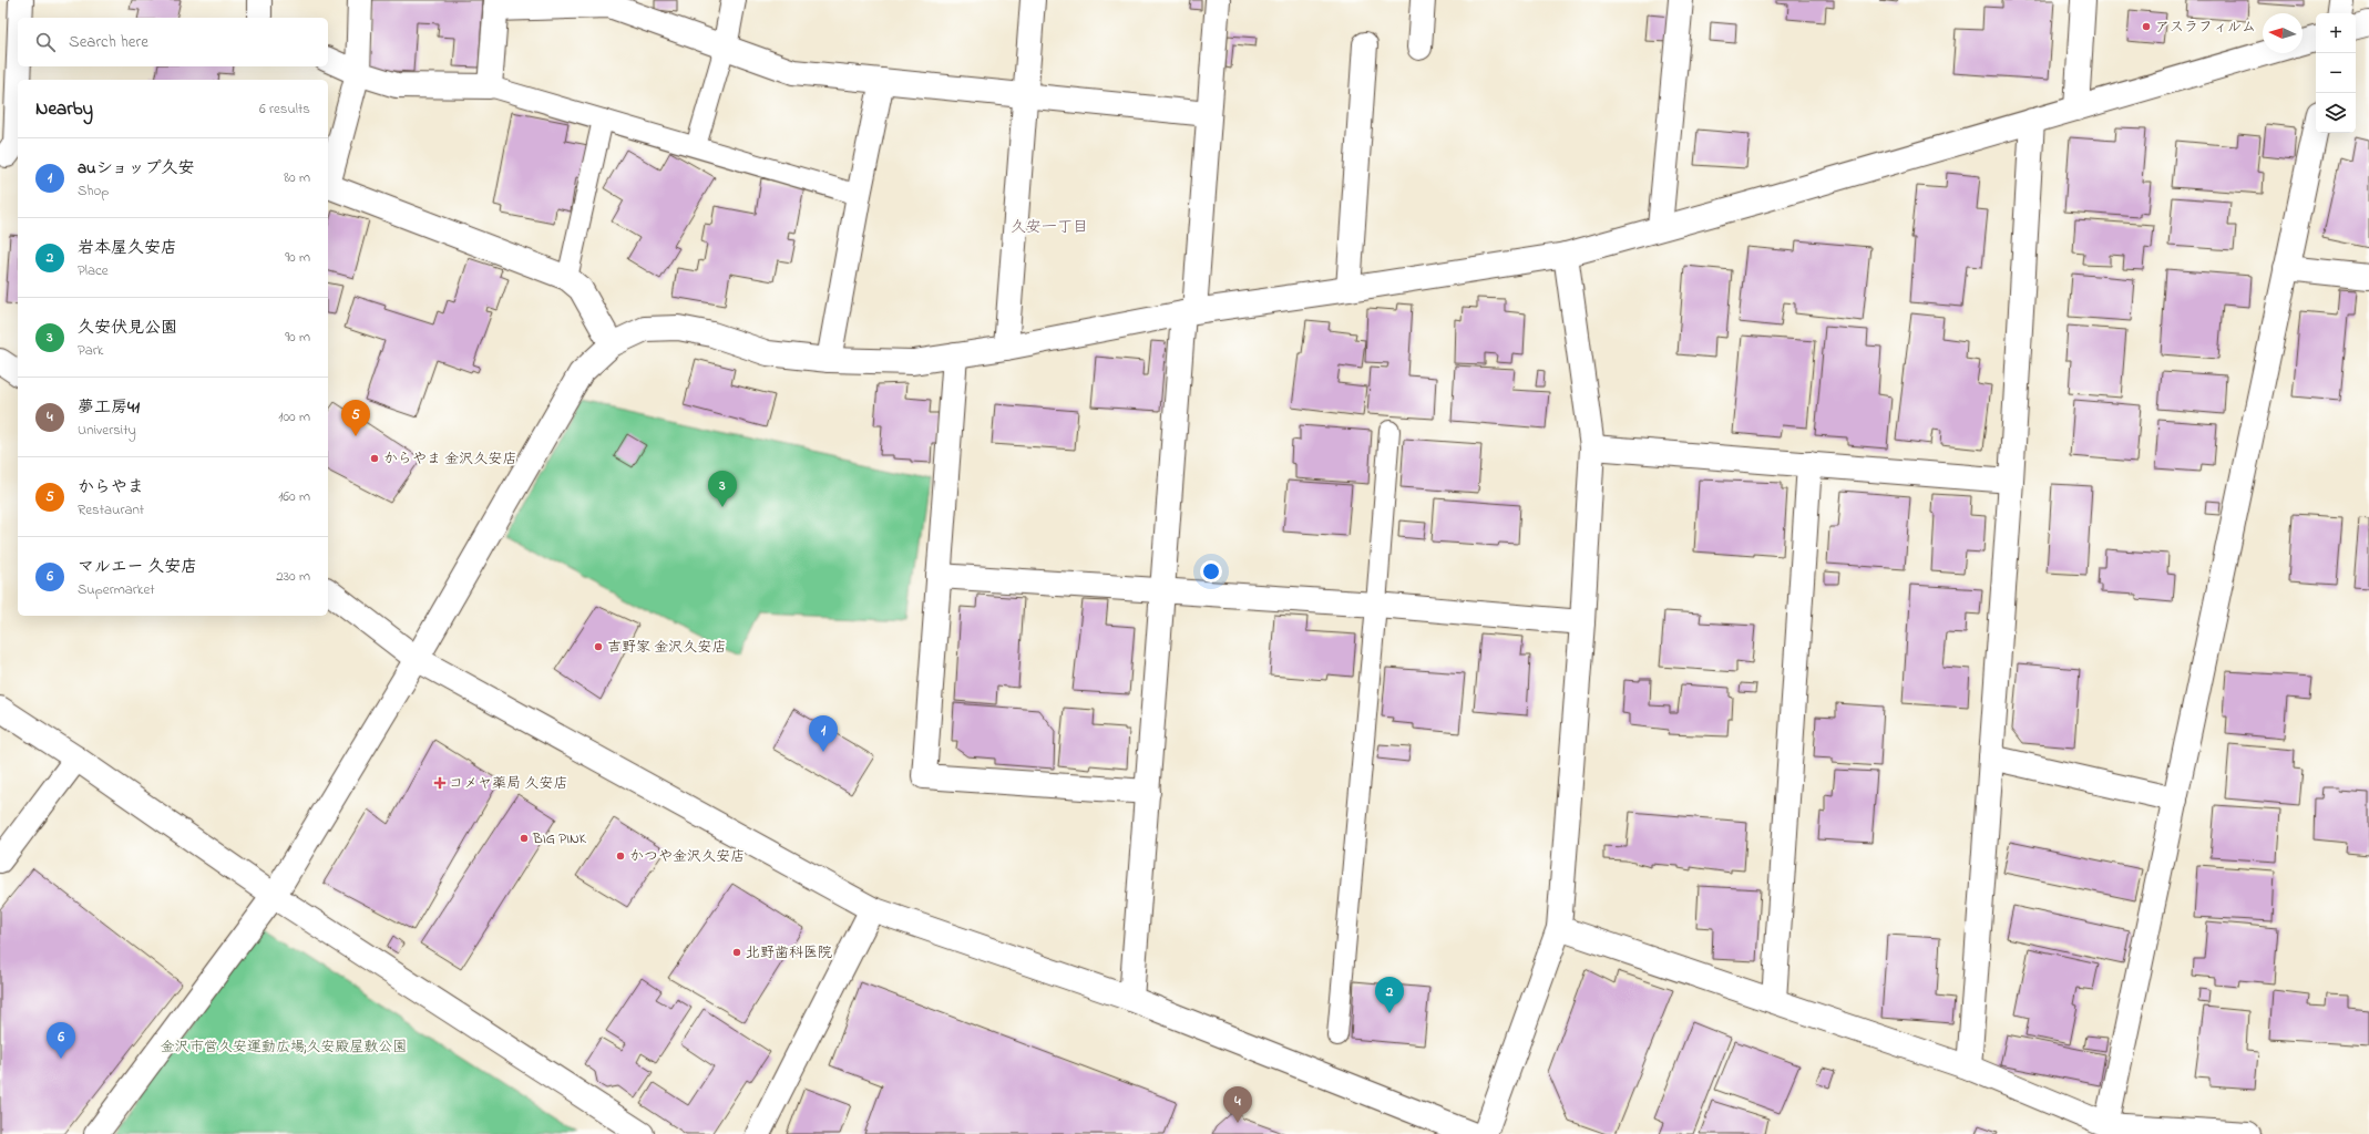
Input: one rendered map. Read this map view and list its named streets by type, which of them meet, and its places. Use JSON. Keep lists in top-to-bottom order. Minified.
{"districts":["久安一丁目"],"parks":["金沢市営久安運動広場;久安殿屋敷公園"],"places":{"other":["アスラフィルム","からやま 金沢久安店","吉野家 金沢久安店","BIG PINK","かつや金沢久安店","北野歯科医院"],"health":["コメヤ薬局 久安店"]},"north":"left","page":{"map_buttons":["+","−"],"search":"Search here","heading":["Nearby","6 results"],"list":[{"mark":"1","name":"auショップ久安","note":"Shop","value":"80 m"},{"mark":"2","name":"岩本屋久安店","note":"Place","value":"90 m"},{"mark":"3","name":"久安伏見公園","note":"Park","value":"90 m"},{"mark":"4","name":"夢工房41","note":"University","value":"100 m"},{"mark":"5","name":"からやま","note":"Restaurant","value":"160 m"},{"mark":"6","name":"マルエー 久安店","note":"Supermarket","value":"230 m"}],"pins":["5","3","1","2","6","4"]}}
